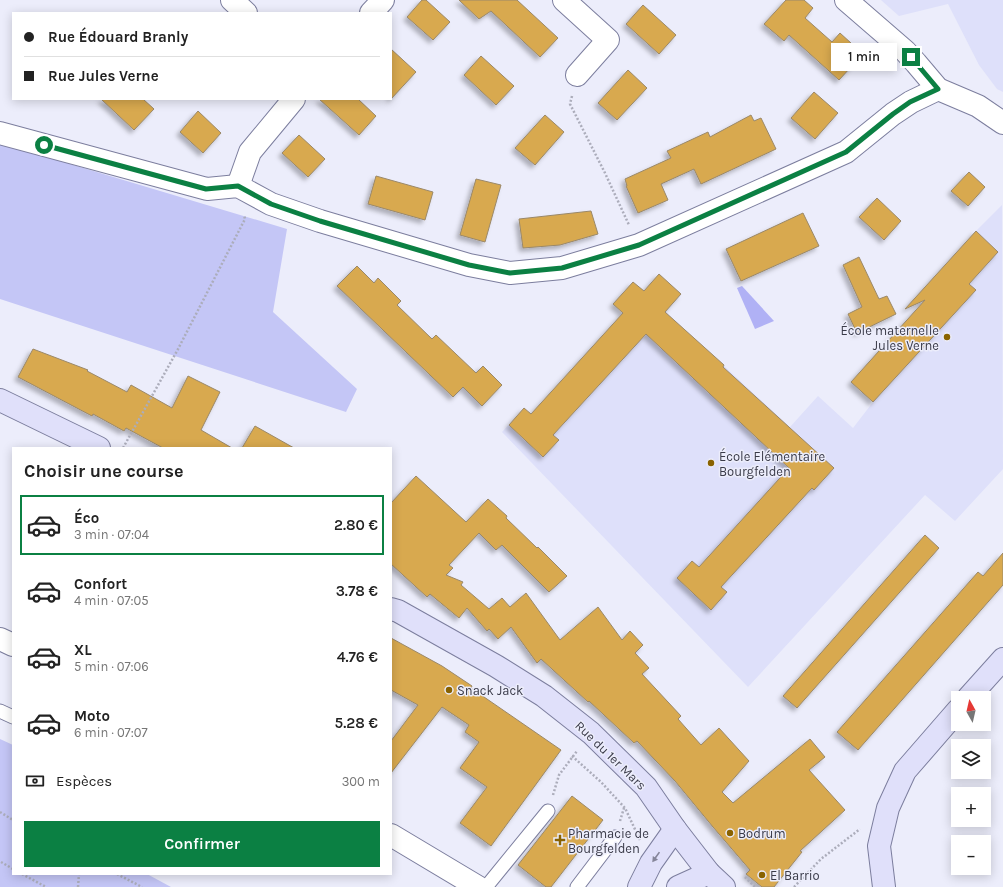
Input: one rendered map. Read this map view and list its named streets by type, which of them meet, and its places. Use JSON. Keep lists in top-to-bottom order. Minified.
{"streets":{"main road":["Rue du 1er Mars"]},"places":{"other":["École maternelle Jules Verne","École Elémentaire Bourgfelden","Snack Jack","Bodrum","El Barrio"],"health":["Pharmacie de Bourgfelden"]},"north":"top","page":{"banner":["Rue Édouard Branly","Rue Jules Verne"],"bubble":"1 min","heading":"Choisir une course","list":[{"name":"Éco","note":"3 min · 07:04","value":"2.80 €"},{"name":"Confort","note":"4 min · 07:05","value":"3.78 €"},{"name":"XL","note":"5 min · 07:06","value":"4.76 €"},{"name":"Moto","note":"6 min · 07:07","value":"5.28 €"}],"map_buttons":["+","−"],"pay":["Espèces","300 m"],"buttons":"Confirmer"}}
